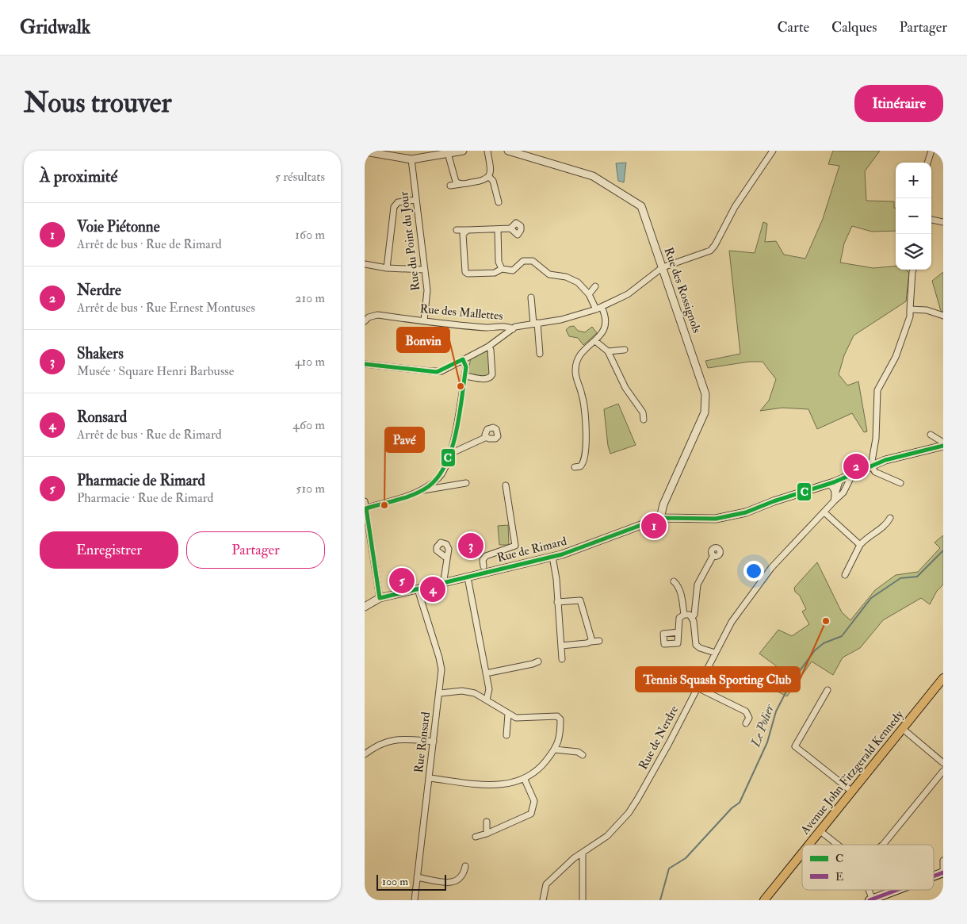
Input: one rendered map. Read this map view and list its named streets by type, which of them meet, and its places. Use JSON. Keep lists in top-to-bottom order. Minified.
{"streets":{"main road":["Avenue John Fitzgerald Kennedy"],"street":["Rue du Point du Jour","Rue des Rossignols","Rue des Mallettes","Rue de Rimard","Rue de Nerdre","Rue Ronsard"]},"crossings":[["Rue du Point du Jour","Rue des Mallettes"],["Rue des Rossignols","Rue des Mallettes"],["Rue des Rossignols","Rue de Rimard"],["Rue de Rimard","Rue de Nerdre"],["Rue de Rimard","Rue Ronsard"]],"water":["Le Polier"],"places":["Bonvin","Pavé","Tennis Squash Sporting Club"],"lines":["transit line C","transit line E"],"legend":["C","E"],"scale_bar":"100 m","page":{"header":"Gridwalk","nav":["Carte","Calques","Partager"],"buttons":["Itinéraire",["Enregistrer","Partager"]],"title":"Nous trouver","heading":["À proximité","5 résultats"],"map_buttons":["+","−"],"list":[{"mark":"1","name":"Voie Piétonne","note":"Arrêt de bus · Rue de Rimard","value":"160 m"},{"mark":"2","name":"Nerdre","note":"Arrêt de bus · Rue Ernest Montuses","value":"210 m"},{"mark":"3","name":"Shakers","note":"Musée · Square Henri Barbusse","value":"410 m"},{"mark":"4","name":"Ronsard","note":"Arrêt de bus · Rue de Rimard","value":"460 m"},{"mark":"5","name":"Pharmacie de Rimard","note":"Pharmacie · Rue de Rimard","value":"510 m"}],"pins":["2","1","3","5","4"],"scale":"100 m"}}
